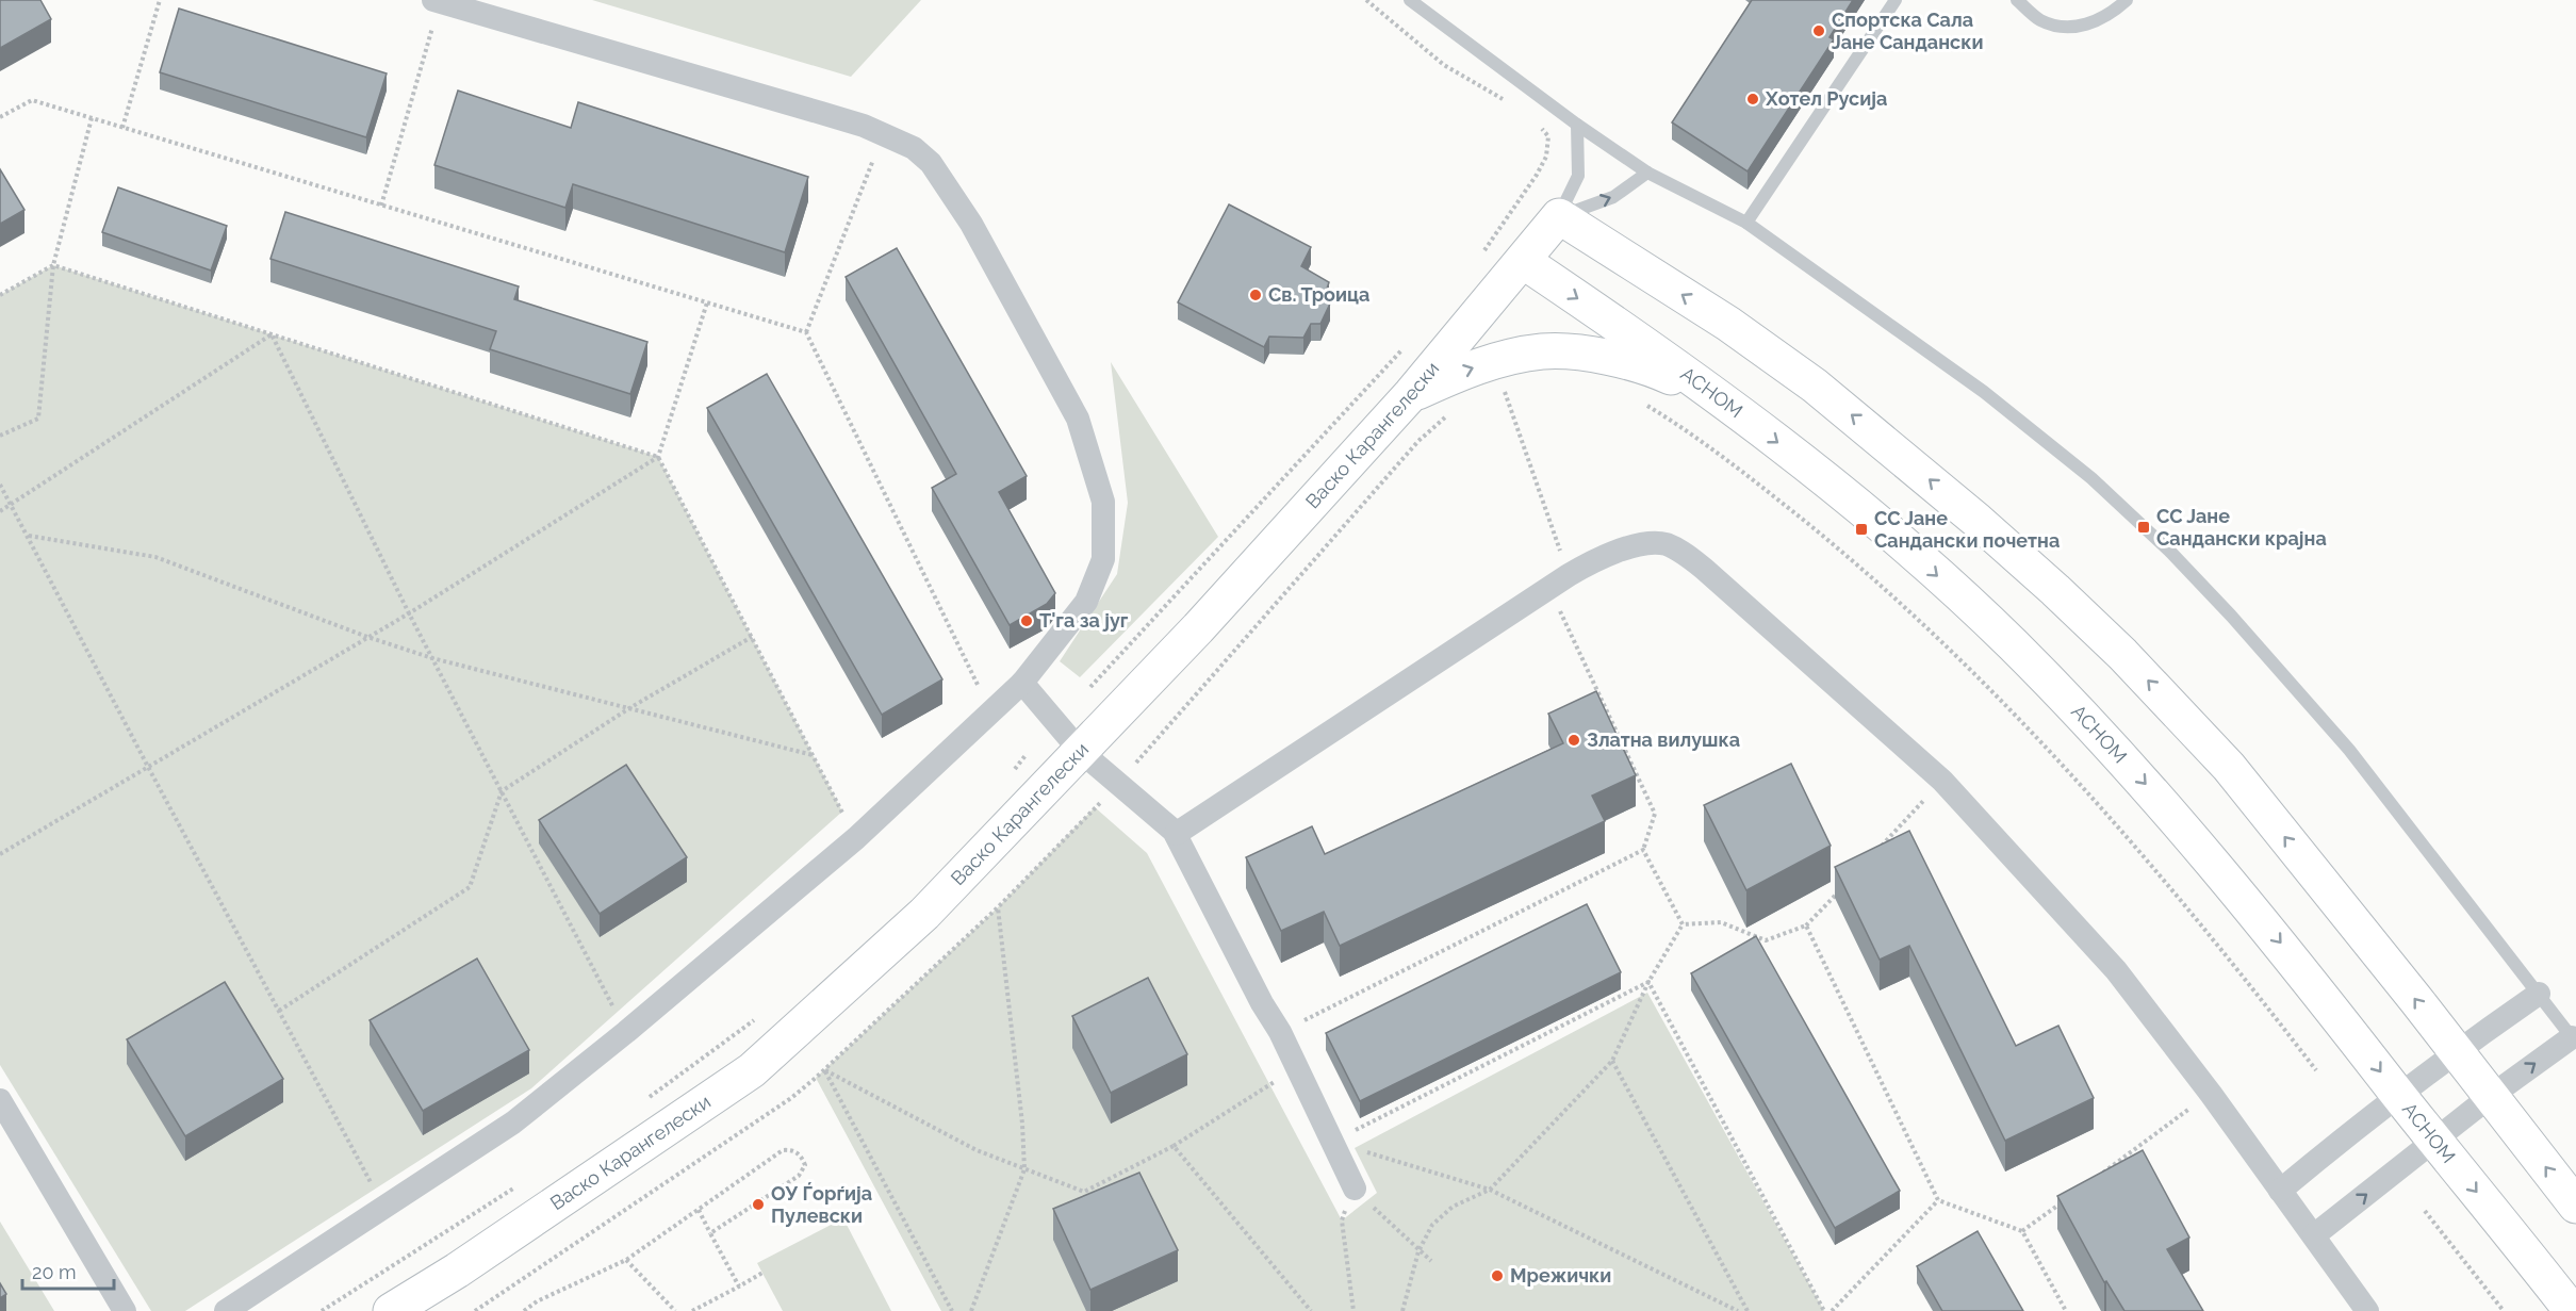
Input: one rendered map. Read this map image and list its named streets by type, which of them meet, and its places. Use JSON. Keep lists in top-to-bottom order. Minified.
{"streets":{"street":["АСНОМ","Васко Карангелески"]},"crossings":[["АСНОМ","Васко Карангелески"]],"places":{"other":["Спортска Сала Јане Сандански","Хотел Русија","Св. Троица","Т'га за југ","Златна вилушка","ОУ Ѓорѓија Пулевски","Мрежички"],"transit":["СС Јане Сандански крајна","СС Јане Сандански почетна"]},"scale_bar":"20 m"}
